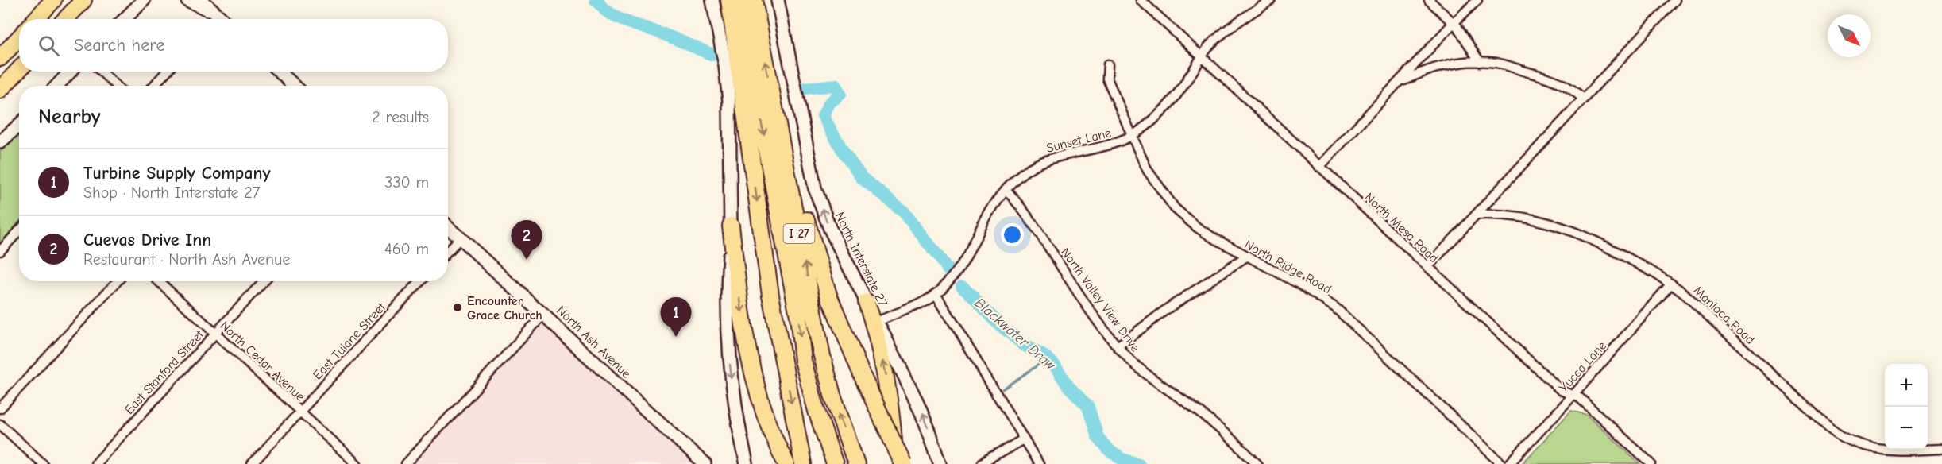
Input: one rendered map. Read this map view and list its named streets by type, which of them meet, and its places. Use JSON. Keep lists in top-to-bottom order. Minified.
{"streets":{"highway":["I 27"],"main road":["North Interstate 27","North Ash Avenue"],"street":["Sunset Lane","North Mesa Road","North Ridge Road","North Valley View Drive","Manioca Road","East Tulane Street","North Cedar Avenue","Yucca Lane","East Stanford Street"]},"crossings":[["Sunset Lane","North Mesa Road"],["Sunset Lane","North Interstate 27"],["Sunset Lane","North Ridge Road"],["Sunset Lane","North Valley View Drive"],["North Mesa Road","Yucca Lane"],["Manioca Road","Yucca Lane"],["East Tulane Street","North Cedar Avenue"],["North Cedar Avenue","East Stanford Street"]],"water":["Blackwater Draw"],"places":["Encounter Grace Church"],"north":"bottom right","page":{"search":"Search here","heading":["Nearby","2 results"],"list":[{"mark":"1","name":"Turbine Supply Company","note":"Shop · North Interstate 27","value":"330 m"},{"mark":"2","name":"Cuevas Drive Inn","note":"Restaurant · North Ash Avenue","value":"460 m"}],"pins":["2","1"],"map_buttons":["+","−"]}}
